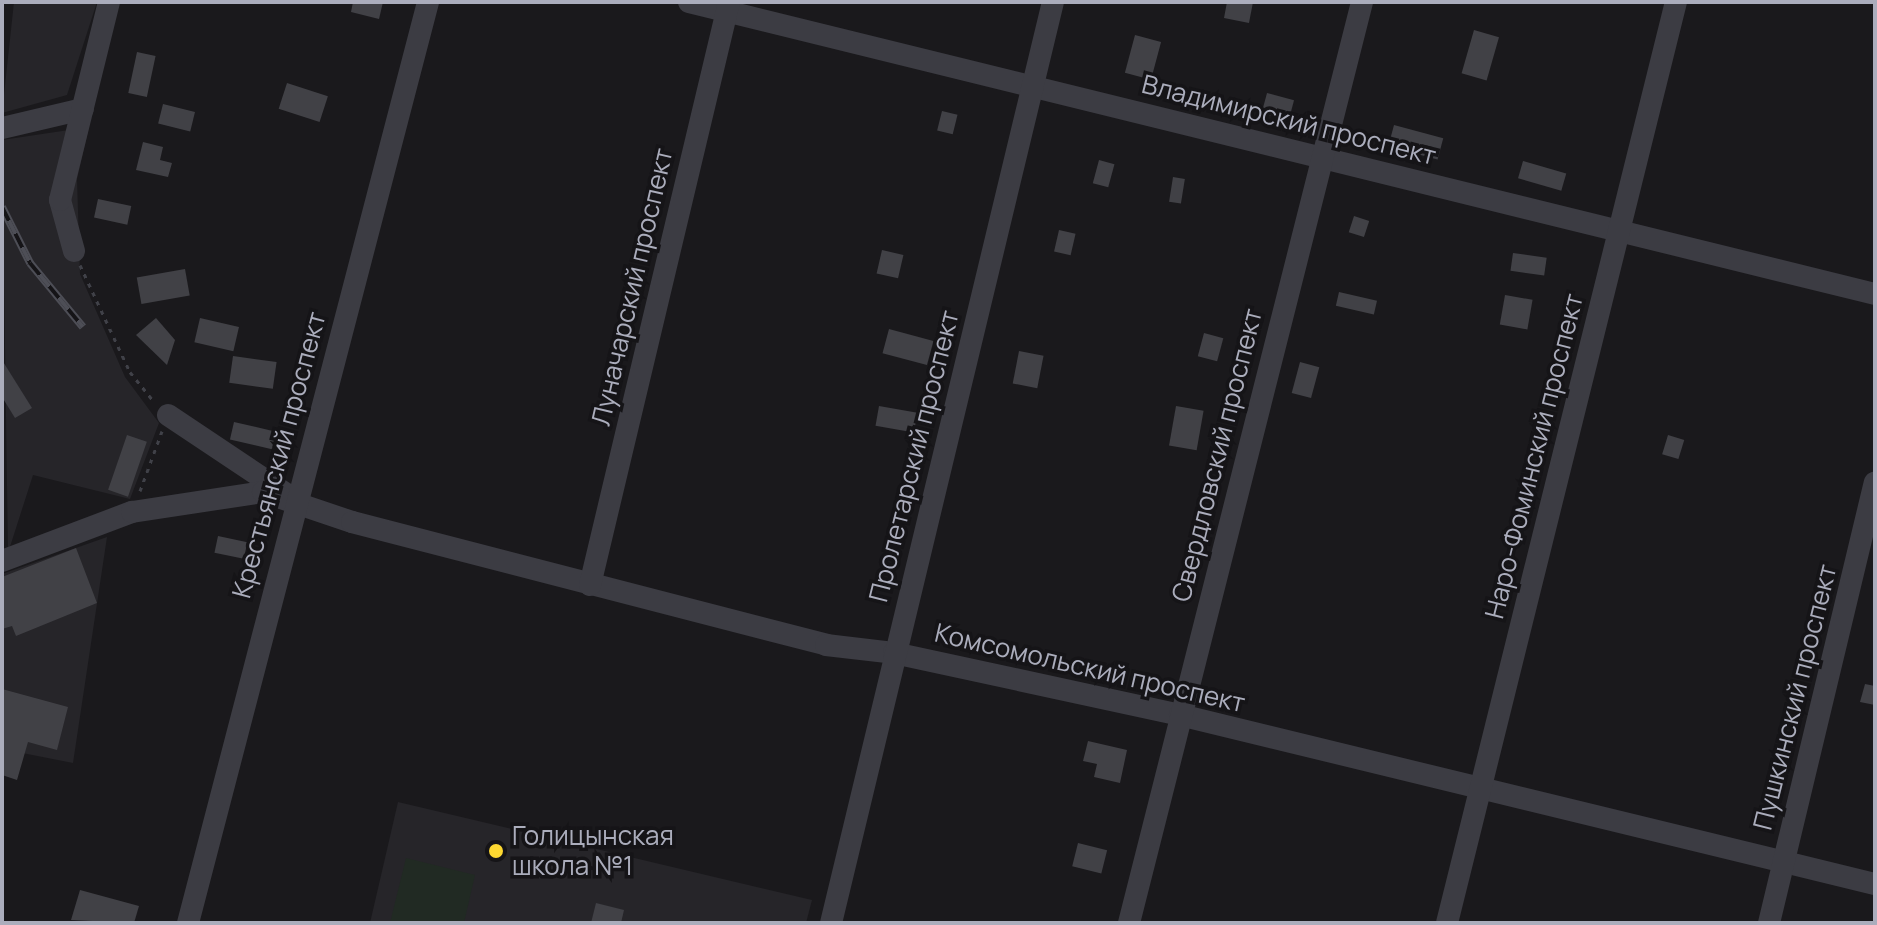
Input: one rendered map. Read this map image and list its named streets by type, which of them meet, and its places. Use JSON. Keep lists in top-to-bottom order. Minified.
{"streets":{"street":["Владимирский проспект","Луначарский проспект","Крестьянский проспект","Свердловский проспект","Пролетарский проспект","Наро-Фоминский проспект","Комсомольский проспект","Пушкинский проспект"]},"crossings":[["Владимирский проспект","Луначарский проспект"],["Владимирский проспект","Свердловский проспект"],["Владимирский проспект","Пролетарский проспект"],["Владимирский проспект","Наро-Фоминский проспект"],["Луначарский проспект","Комсомольский проспект"],["Крестьянский проспект","Комсомольский проспект"],["Свердловский проспект","Комсомольский проспект"],["Пролетарский проспект","Комсомольский проспект"],["Наро-Фоминский проспект","Комсомольский проспект"],["Комсомольский проспект","Пушкинский проспект"]],"places":["Голицынская школа №1"]}
